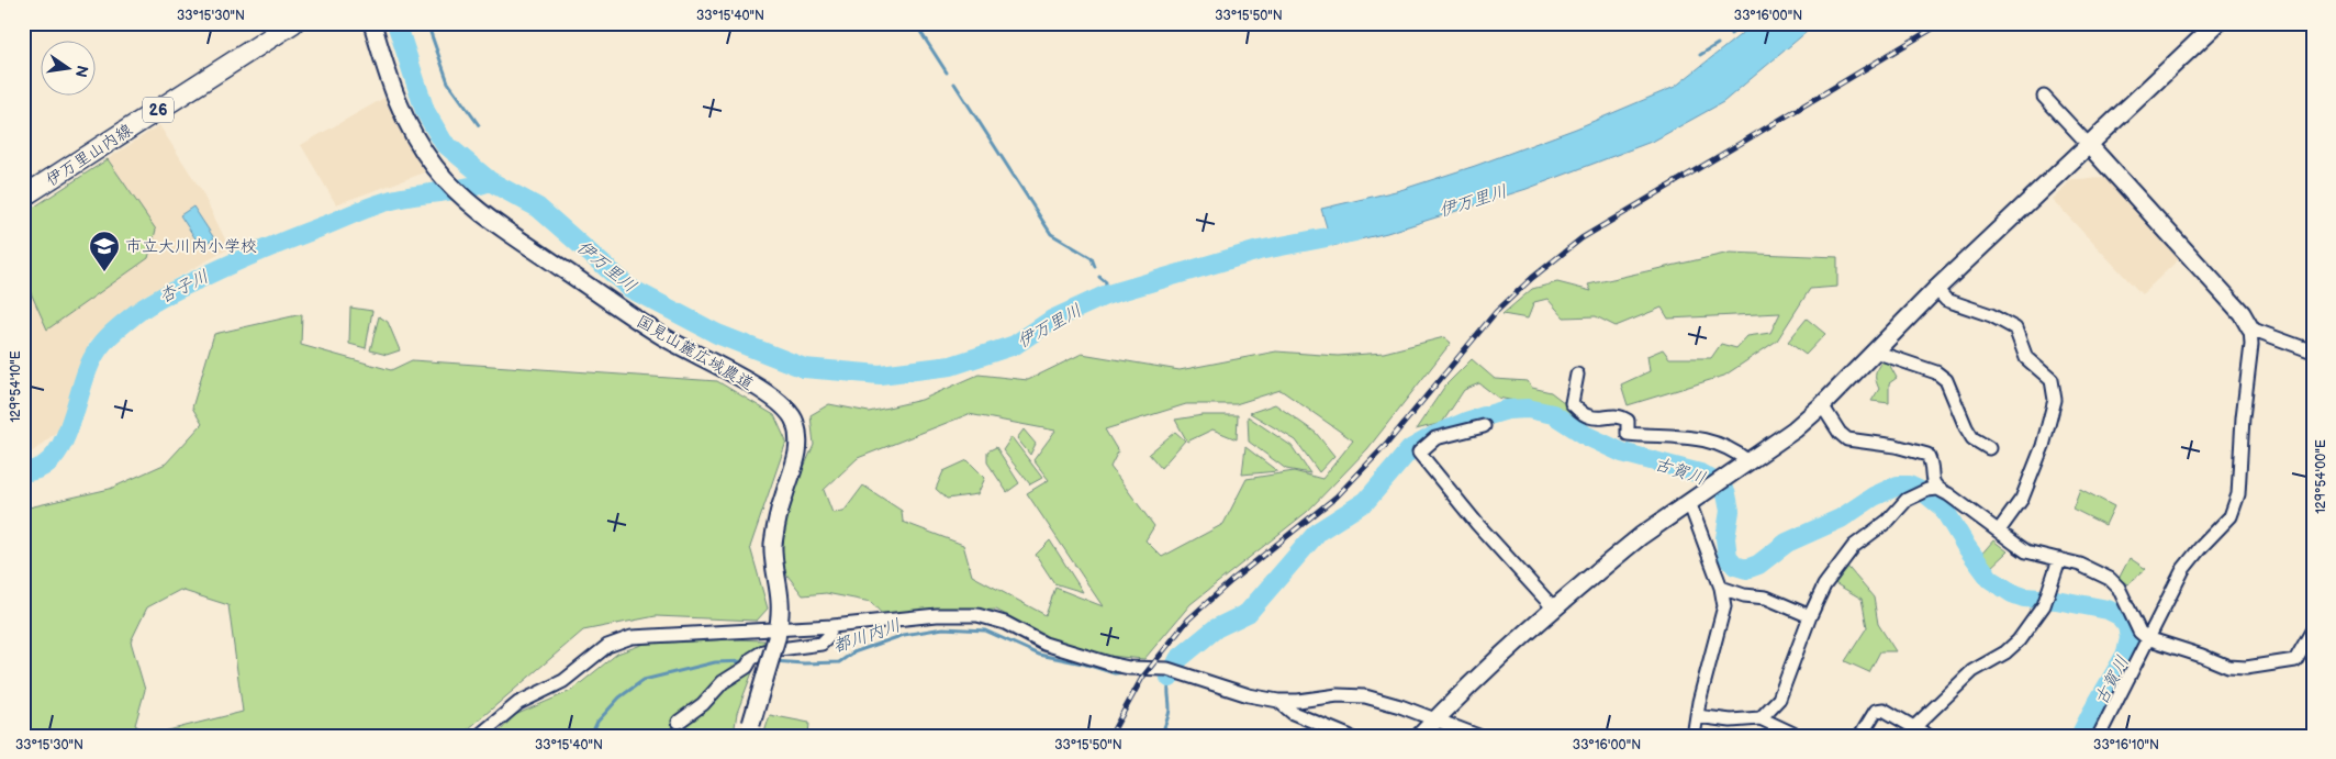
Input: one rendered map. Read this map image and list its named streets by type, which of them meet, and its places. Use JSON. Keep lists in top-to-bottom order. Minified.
{"streets":{"main road":["26","伊万里山内線"],"street":["国見山麓広域農道"]},"water":["伊万里川","杏子川","古賀川","都川内川"],"places":{"school or university":["市立大川内小学校"]},"north":"right","coordinates":["33°15'30\"N","33°15'40\"N","33°15'50\"N","33°16'00\"N","129°54'10\"E","129°54'00\"E","33°16'10\"N"]}
